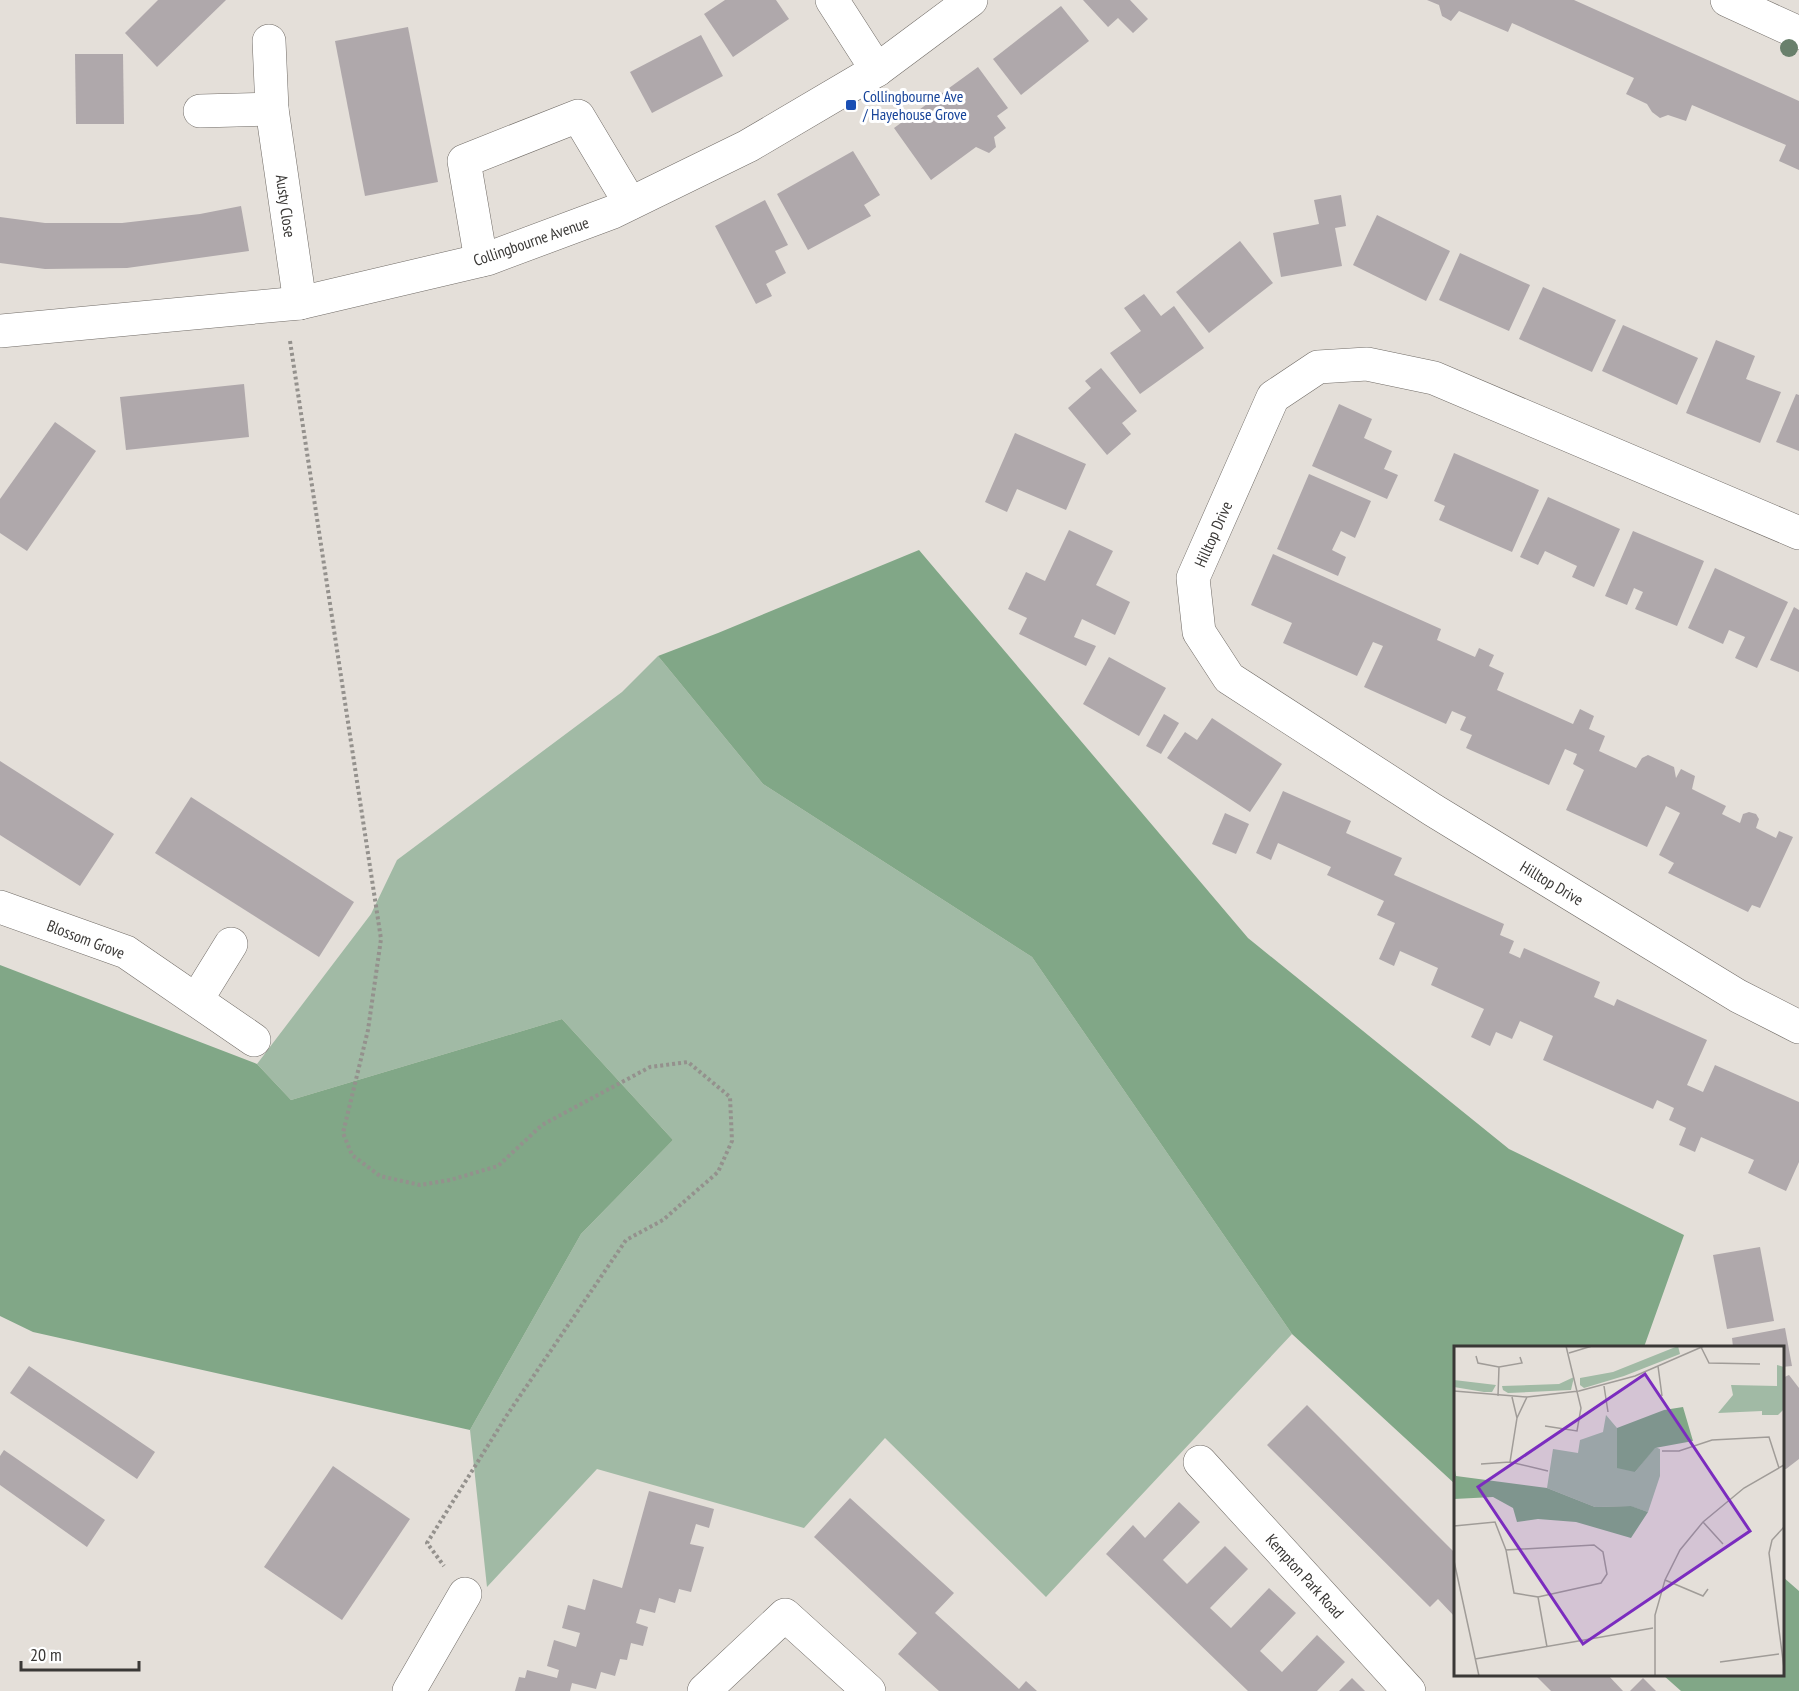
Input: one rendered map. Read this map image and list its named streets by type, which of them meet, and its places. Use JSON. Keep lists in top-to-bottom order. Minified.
{"streets":{"street":["Austy Close","Collingbourne Avenue","Hilltop Drive","Blossom Grove","Kempton Park Road"]},"crossings":[["Austy Close","Collingbourne Avenue"]],"places":{"transit":["Collingbourne Ave / Hayehouse Grove"]},"scale_bar":"20 m"}
